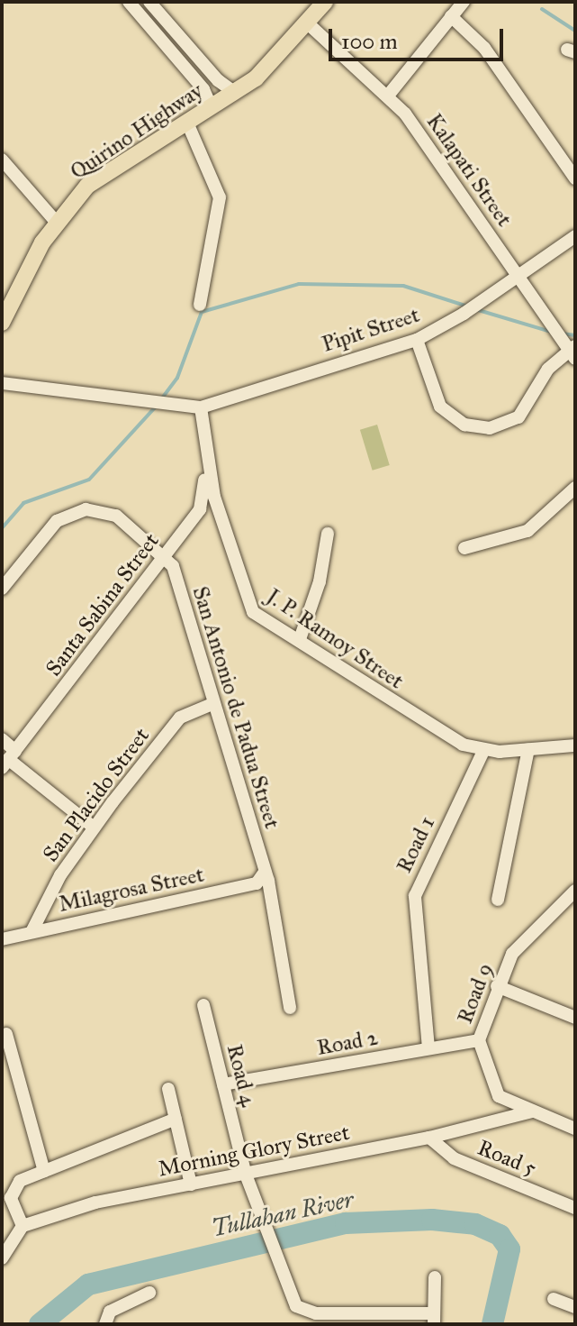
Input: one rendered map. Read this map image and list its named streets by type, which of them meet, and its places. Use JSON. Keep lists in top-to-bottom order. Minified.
{"streets":{"main road":["Quirino Highway"],"street":["Kalapati Street","Pipit Street","Santa Sabina Street","J. P. Ramoy Street","San Antonio de Padua Street","San Placido Street","Road 1","Milagrosa Street","Road 9","Road 2","Road 4","Morning Glory Street","Road 5"]},"crossings":[["Quirino Highway","Kalapati Street"],["Kalapati Street","Pipit Street"],["Pipit Street","J. P. Ramoy Street"],["Santa Sabina Street","J. P. Ramoy Street"],["Santa Sabina Street","San Antonio de Padua Street"],["J. P. Ramoy Street","Road 1"],["San Antonio de Padua Street","San Placido Street"],["San Antonio de Padua Street","Milagrosa Street"],["San Placido Street","Milagrosa Street"],["Road 1","Road 2"],["Road 9","Road 2"],["Road 9","Morning Glory Street"],["Road 2","Road 4"],["Road 4","Morning Glory Street"],["Morning Glory Street","Road 5"]],"water":["Tullahan River"],"scale_bar":"100 m"}
